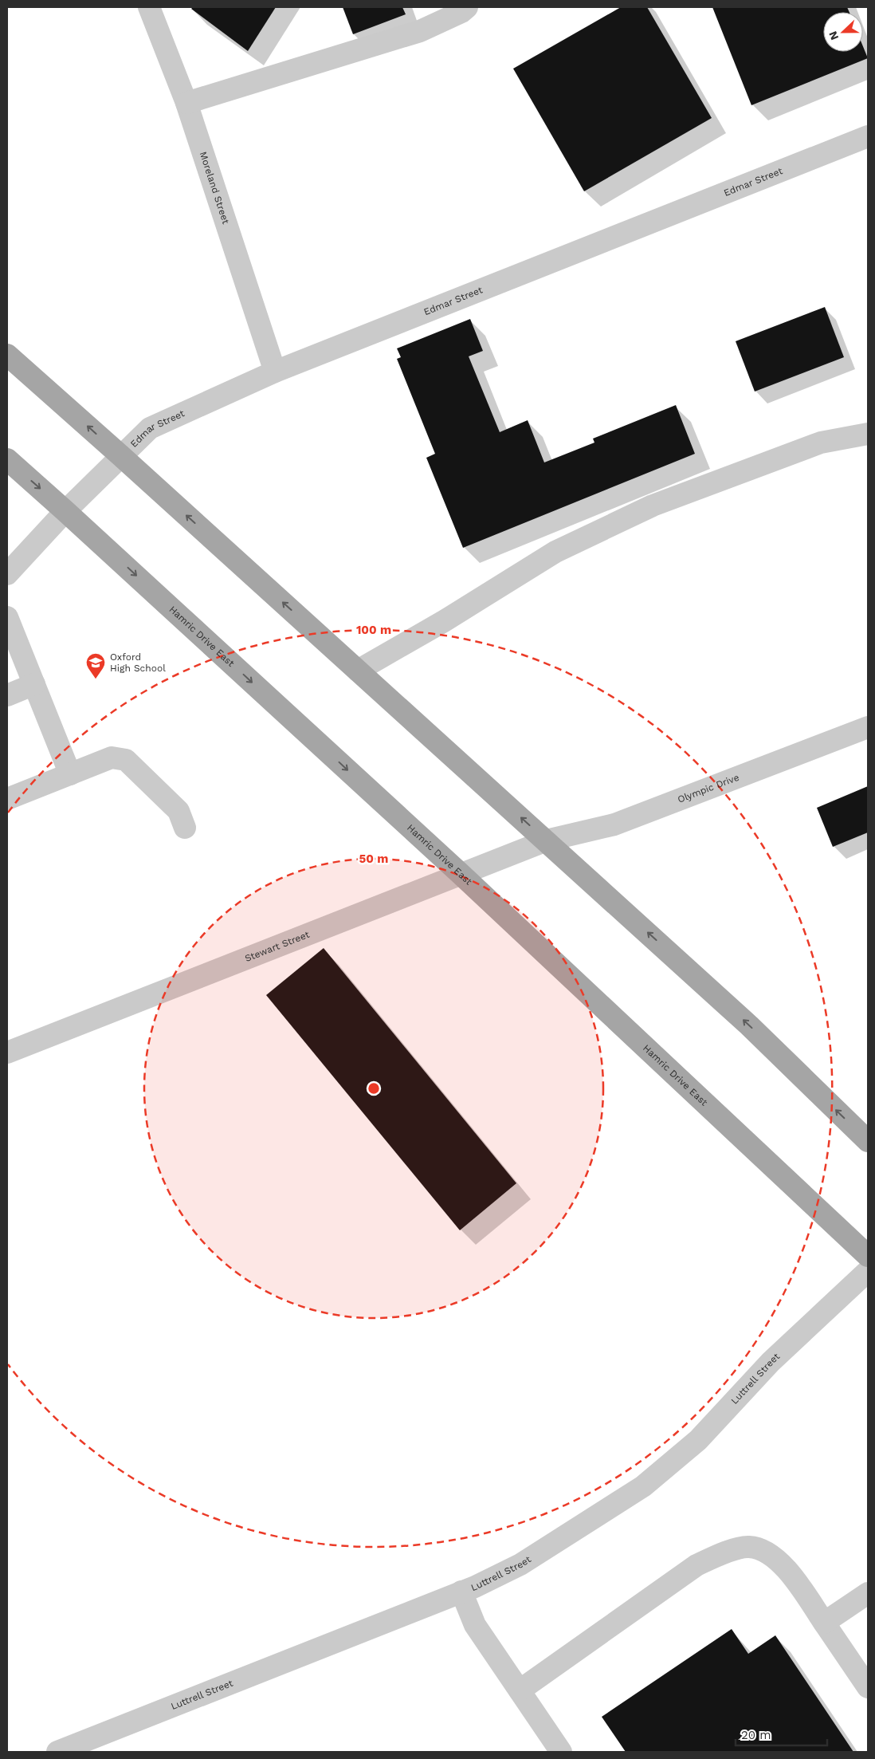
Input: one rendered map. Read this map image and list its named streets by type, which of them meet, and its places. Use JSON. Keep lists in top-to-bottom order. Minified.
{"streets":{"main road":["Hamric Drive East"],"street":["Edmar Street","Moreland Street","Olympic Drive","Stewart Street","Luttrell Street"]},"crossings":[["Edmar Street","Moreland Street"],["Edmar Street","Hamric Drive East"],["Hamric Drive East","Stewart Street"],["Olympic Drive","Stewart Street"]],"places":{"school or university":["Oxford High School"]},"scale_bar":"20 m","north":"left","rings":["100 m","50 m"]}
